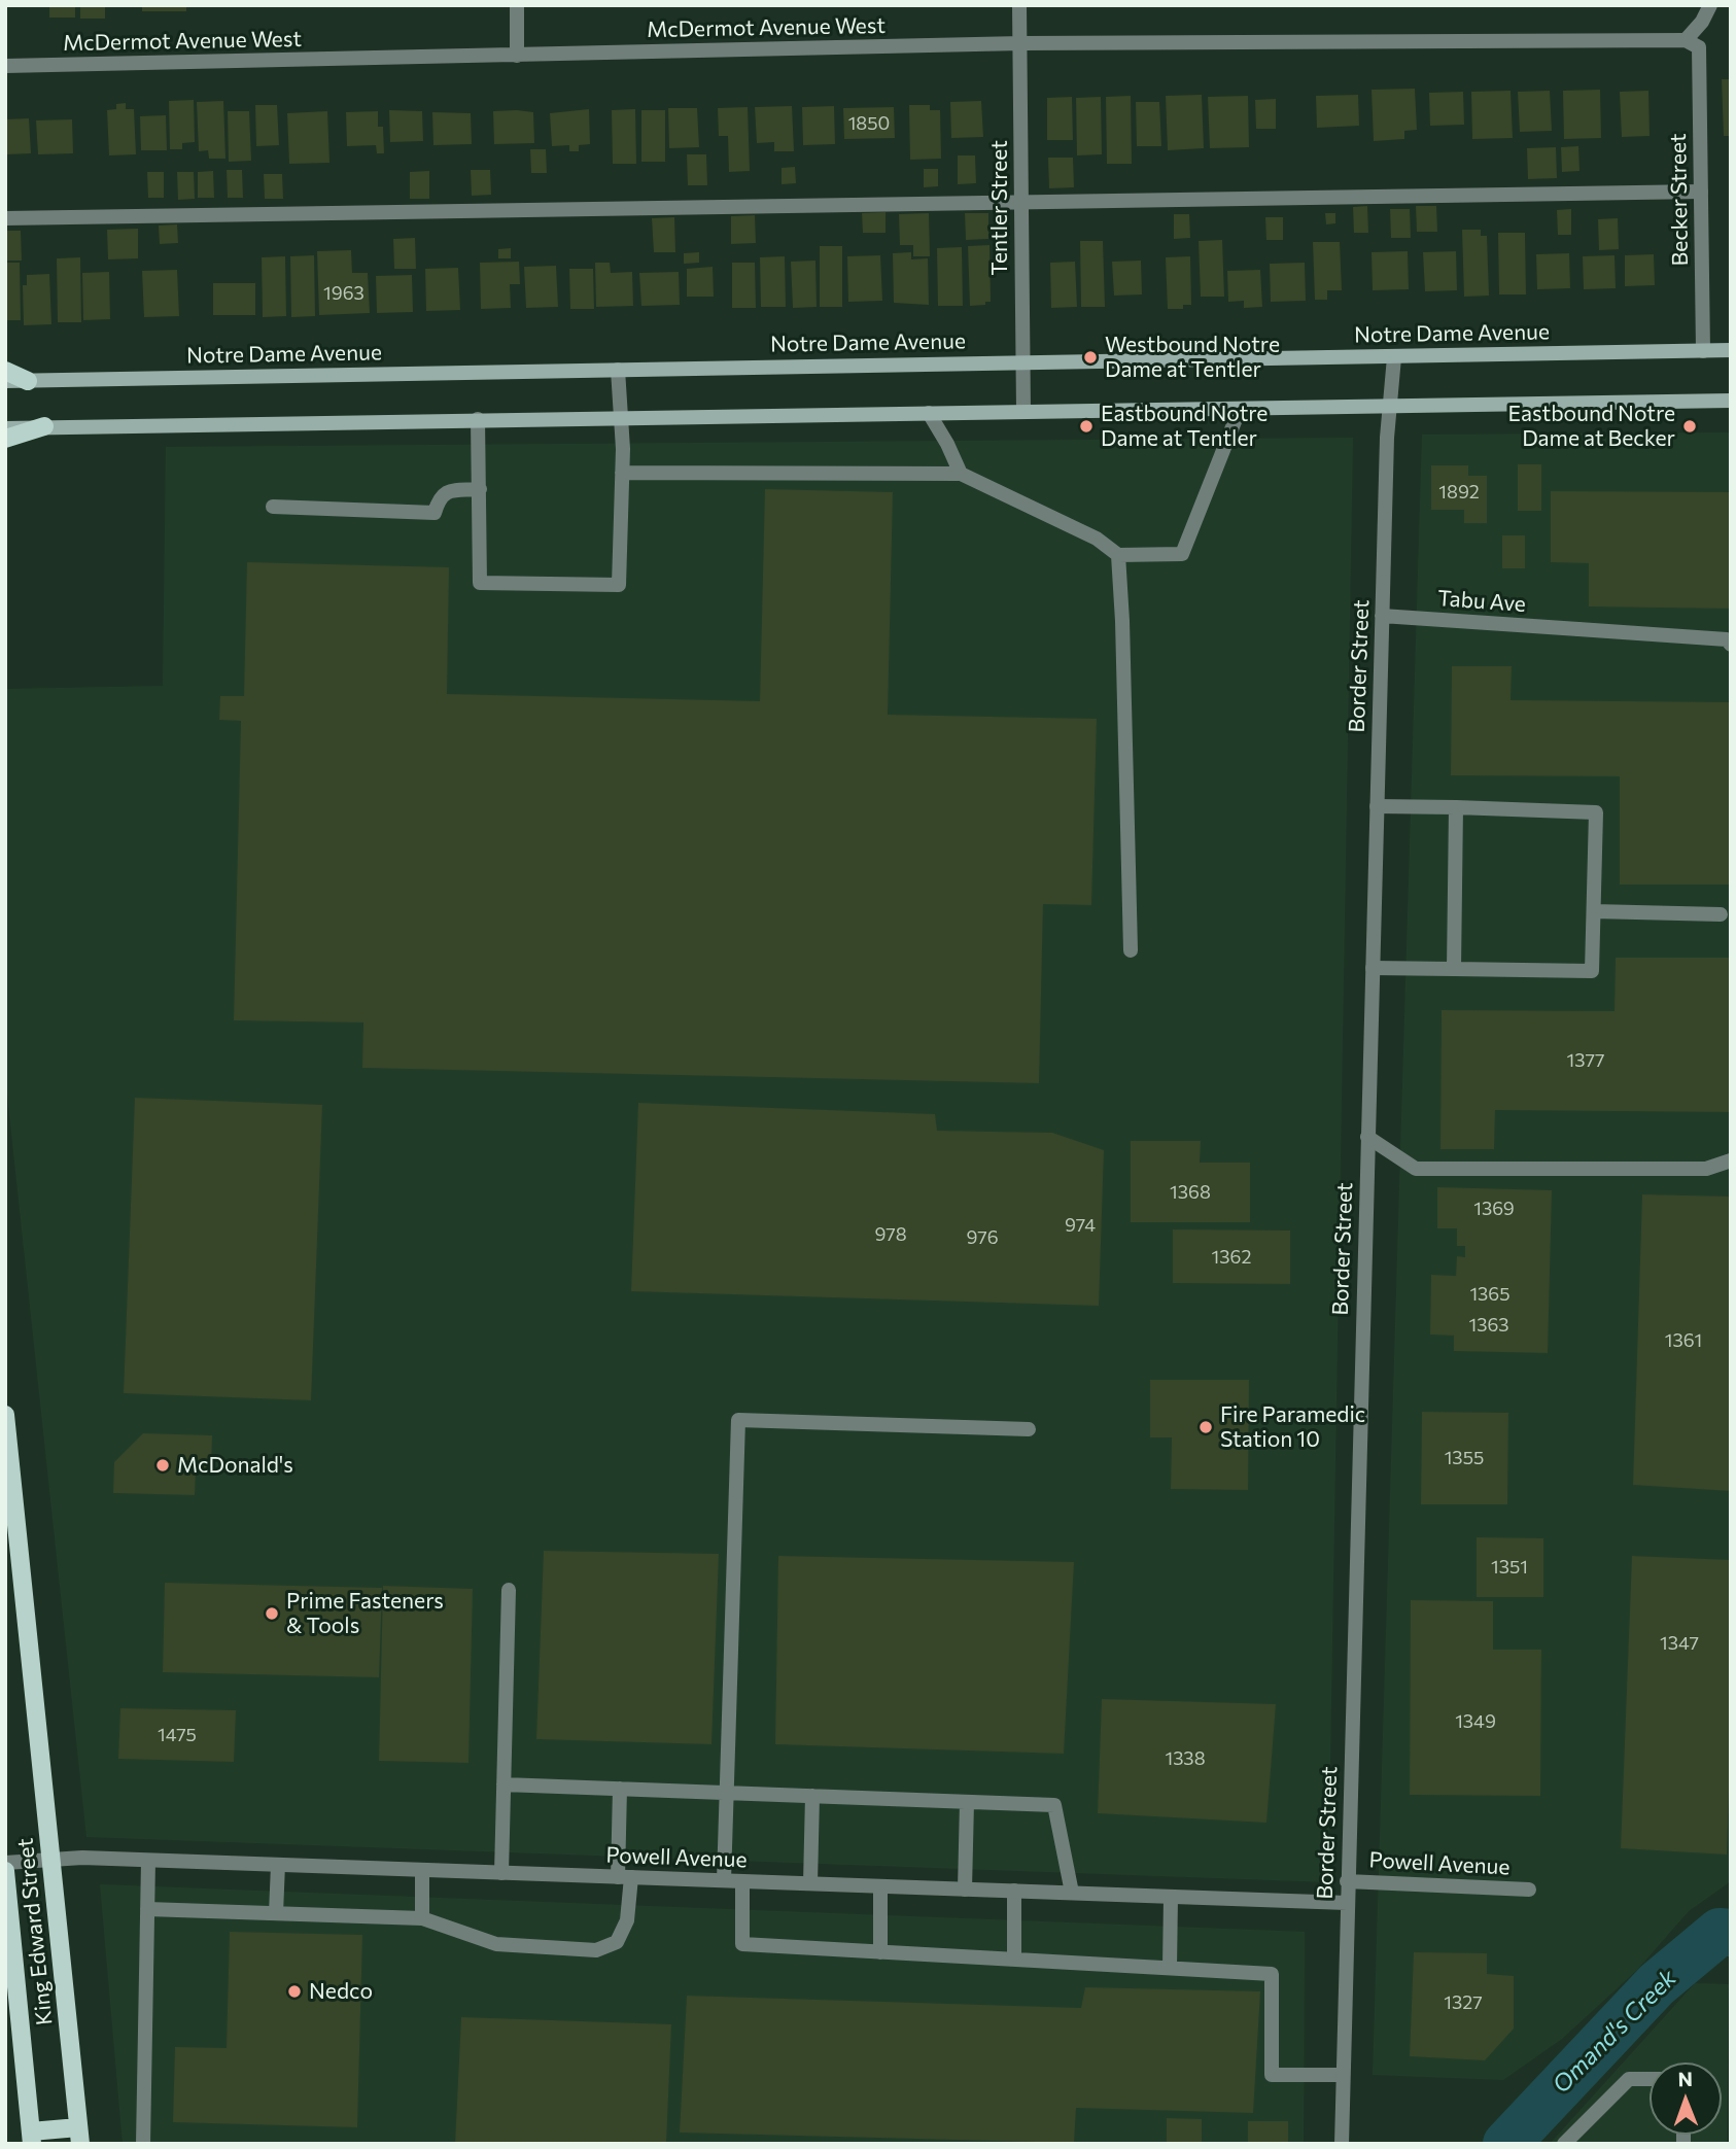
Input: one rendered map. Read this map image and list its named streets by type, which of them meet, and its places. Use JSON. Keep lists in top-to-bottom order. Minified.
{"streets":{"main road":["Notre Dame Avenue","King Edward Street"],"street":["McDermot Avenue West","Becker Street","Tentler Street","Tabu Ave","Border Street","Powell Avenue"]},"crossings":[["McDermot Avenue West","Becker Street"],["McDermot Avenue West","Tentler Street"],["Becker Street","Notre Dame Avenue"],["Tentler Street","Notre Dame Avenue"],["Notre Dame Avenue","Border Street"],["Tabu Ave","Border Street"],["Border Street","Powell Avenue"],["Powell Avenue","King Edward Street"]],"water":["Omand's Creek"],"places":["Westbound Notre Dame at Tentler","Eastbound Notre Dame at Tentler","Eastbound Notre Dame at Becker","Fire Paramedic Station 10","McDonald's","Prime Fasteners & Tools","Nedco"],"house_numbers":["1850","1963","1892","1377","1368","1369","974","978","976","1362","1365","1363","1361","1355","1351","1347","1349","1475","1338","1327"],"north":"top"}
